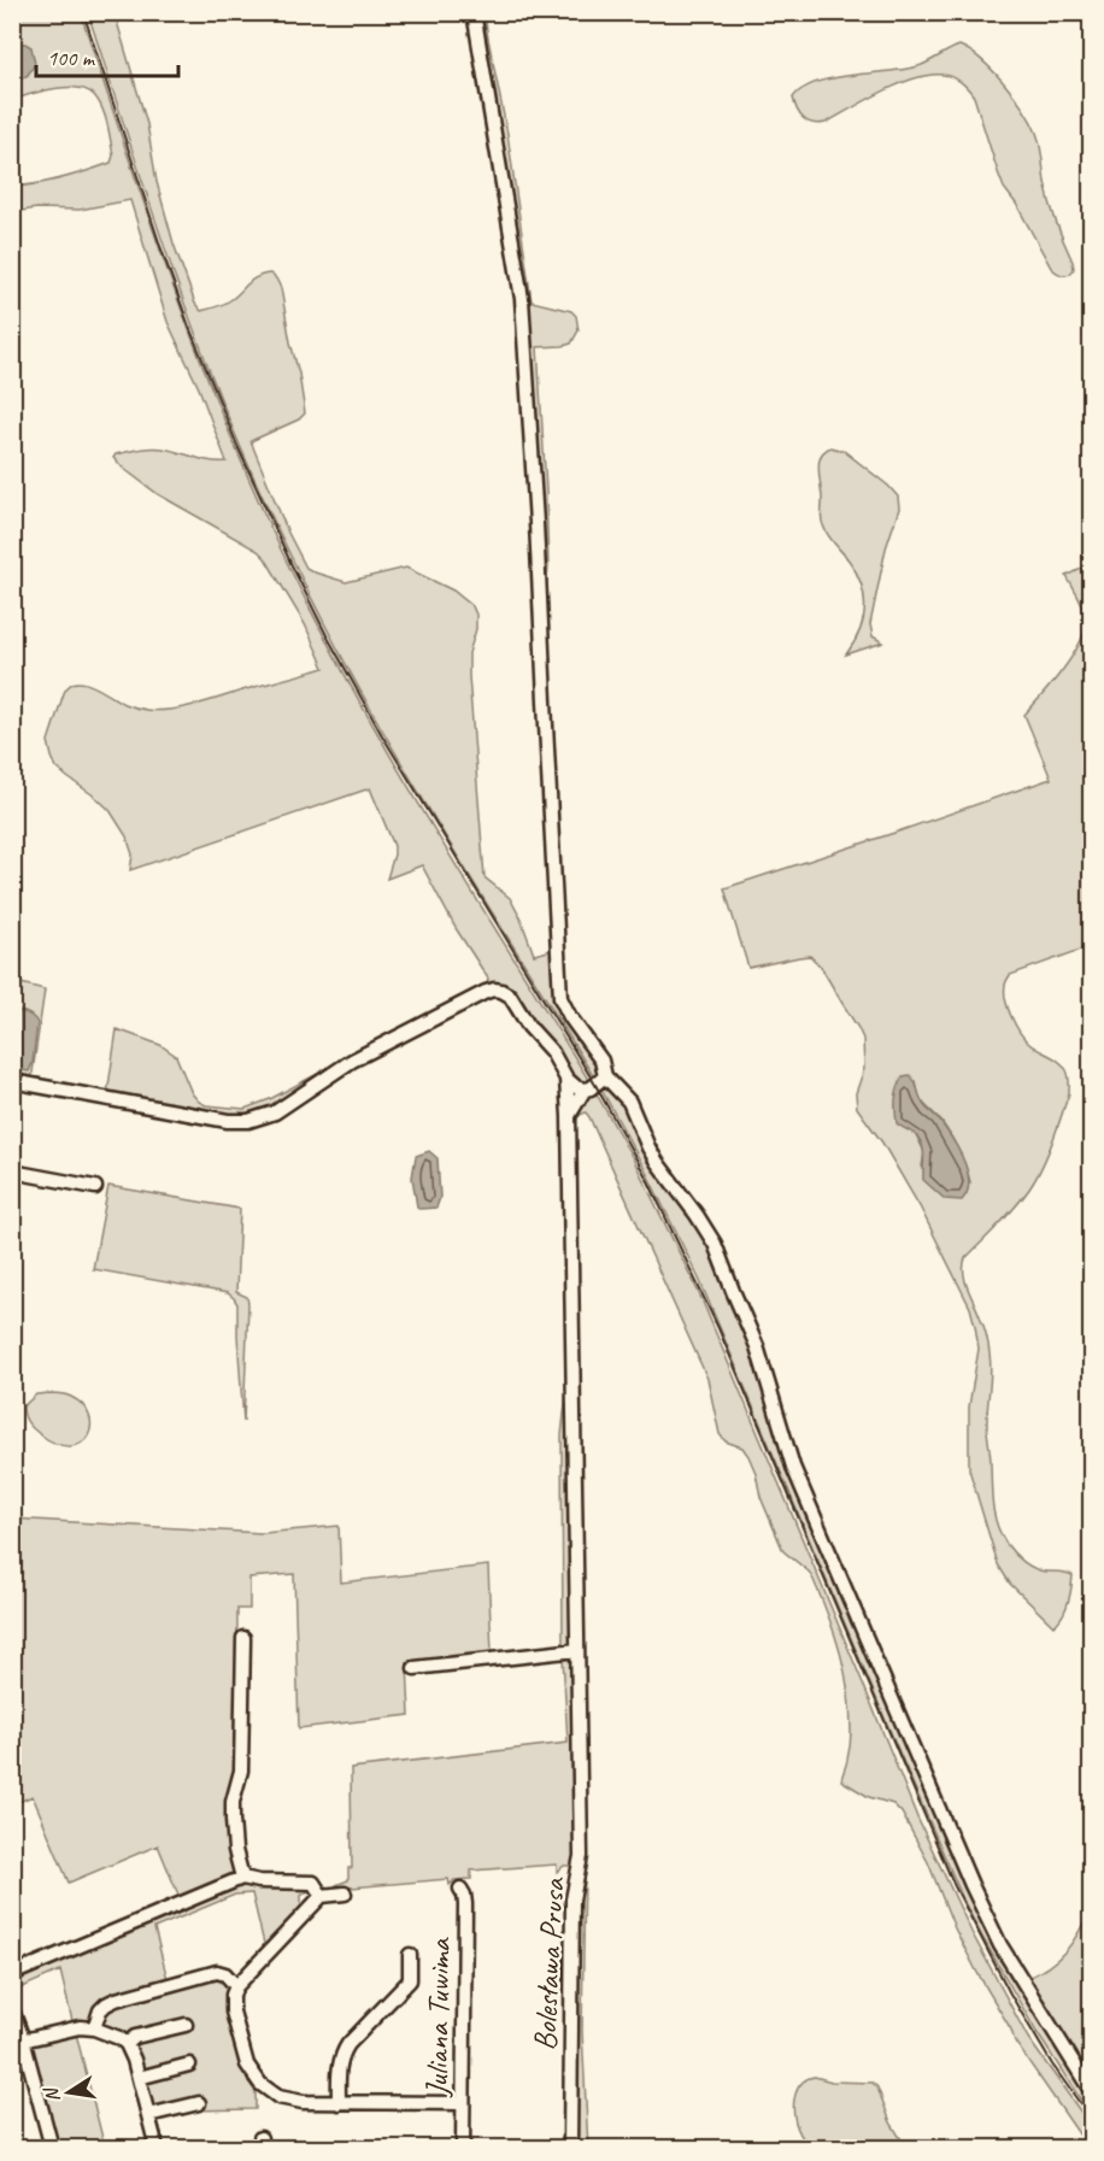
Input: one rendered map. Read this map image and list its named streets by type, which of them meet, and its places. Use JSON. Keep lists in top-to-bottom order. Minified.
{"streets":{"street":["Bolesława Prusa","Juliana Tuwima"]},"scale_bar":"100 m","north":"left"}
